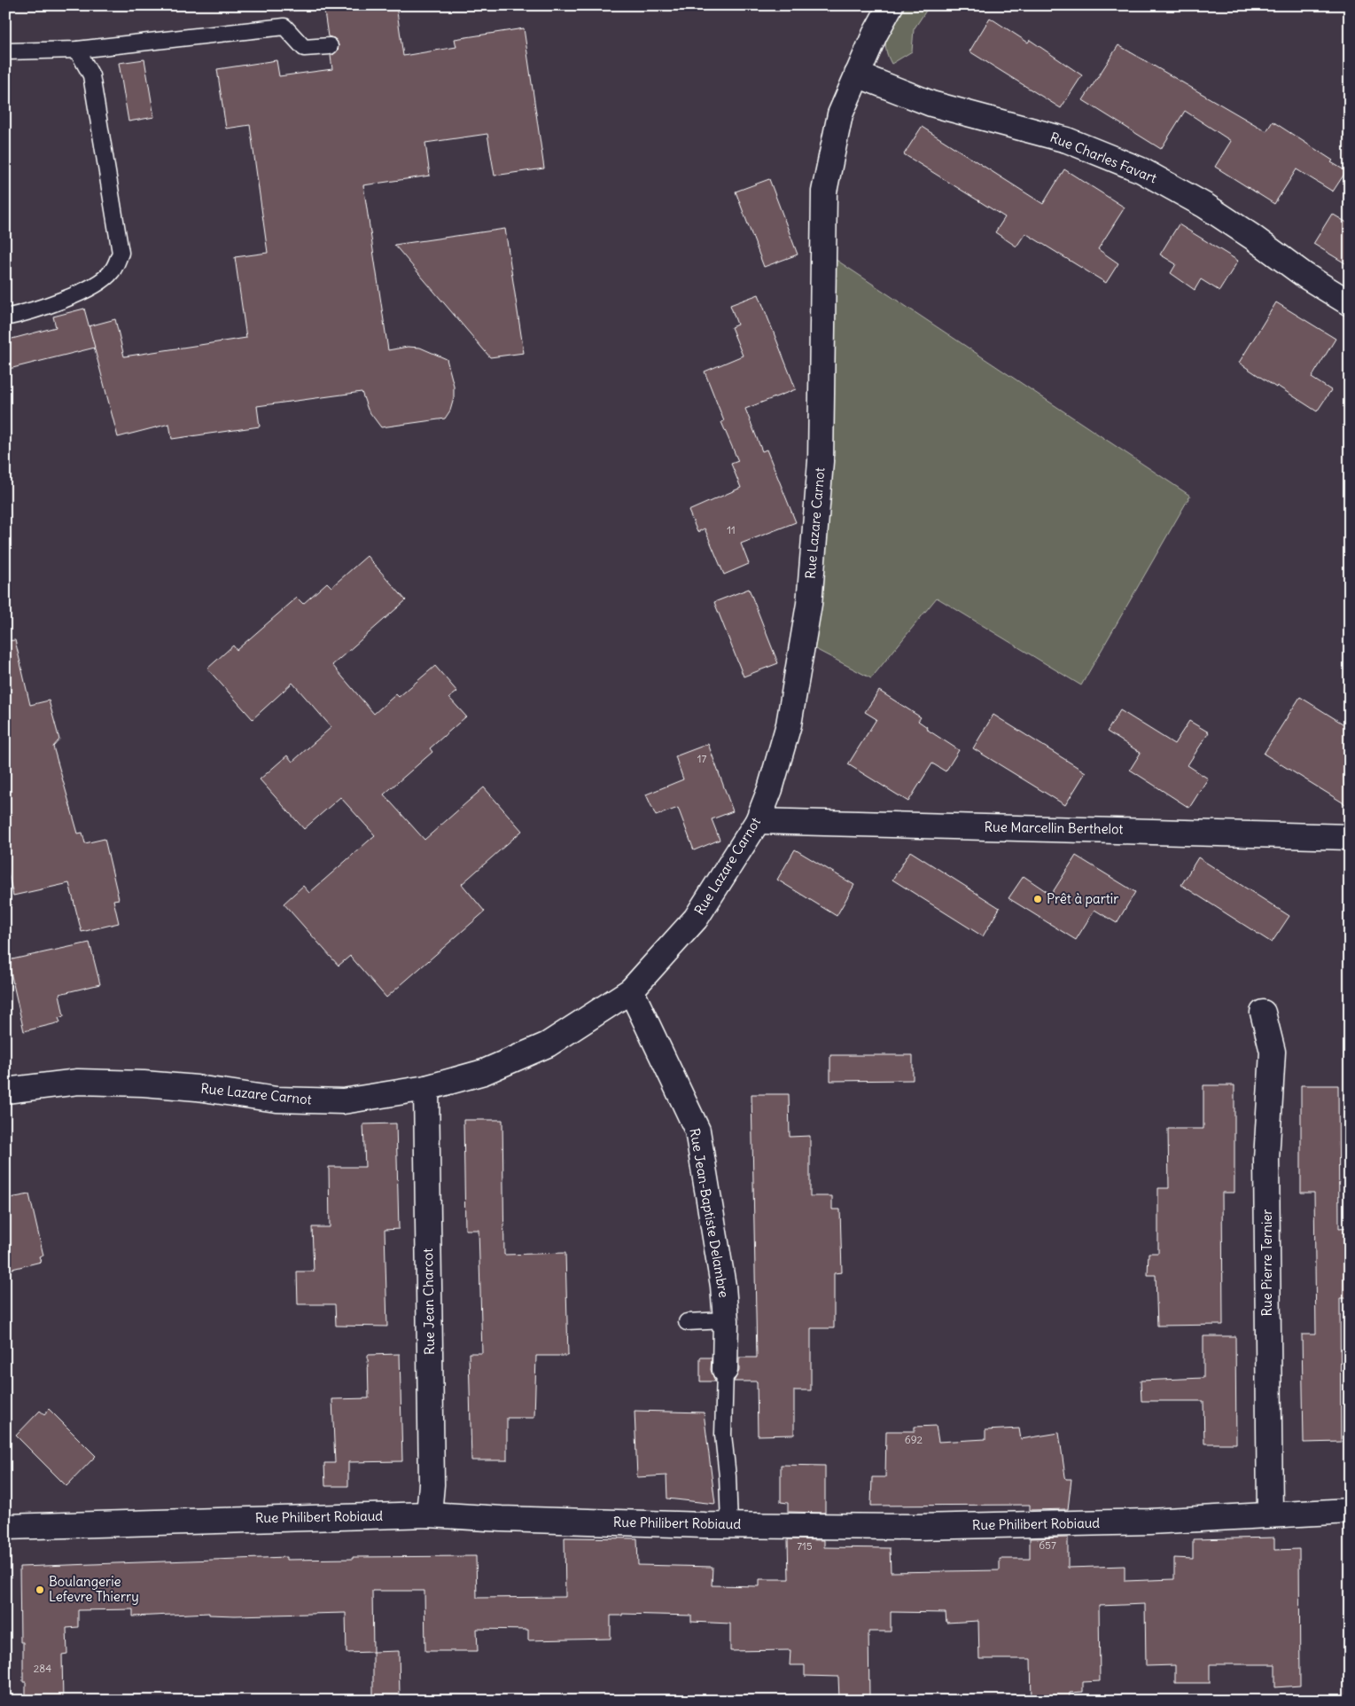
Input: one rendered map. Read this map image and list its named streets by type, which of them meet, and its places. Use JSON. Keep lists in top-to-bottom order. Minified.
{"streets":{"street":["Rue Charles Favart","Rue Lazare Carnot","Rue Marcellin Berthelot","Rue Jean-Baptiste Delambre","Rue Pierre Ternier","Rue Jean Charcot","Rue Philibert Robiaud"]},"crossings":[["Rue Charles Favart","Rue Lazare Carnot"],["Rue Lazare Carnot","Rue Marcellin Berthelot"],["Rue Lazare Carnot","Rue Jean-Baptiste Delambre"],["Rue Lazare Carnot","Rue Jean Charcot"],["Rue Pierre Ternier","Rue Philibert Robiaud"],["Rue Jean Charcot","Rue Philibert Robiaud"]],"places":["Prêt à partir","Boulangerie Lefevre Thierry"],"house_numbers":["11","17","692","657","715","284"]}
